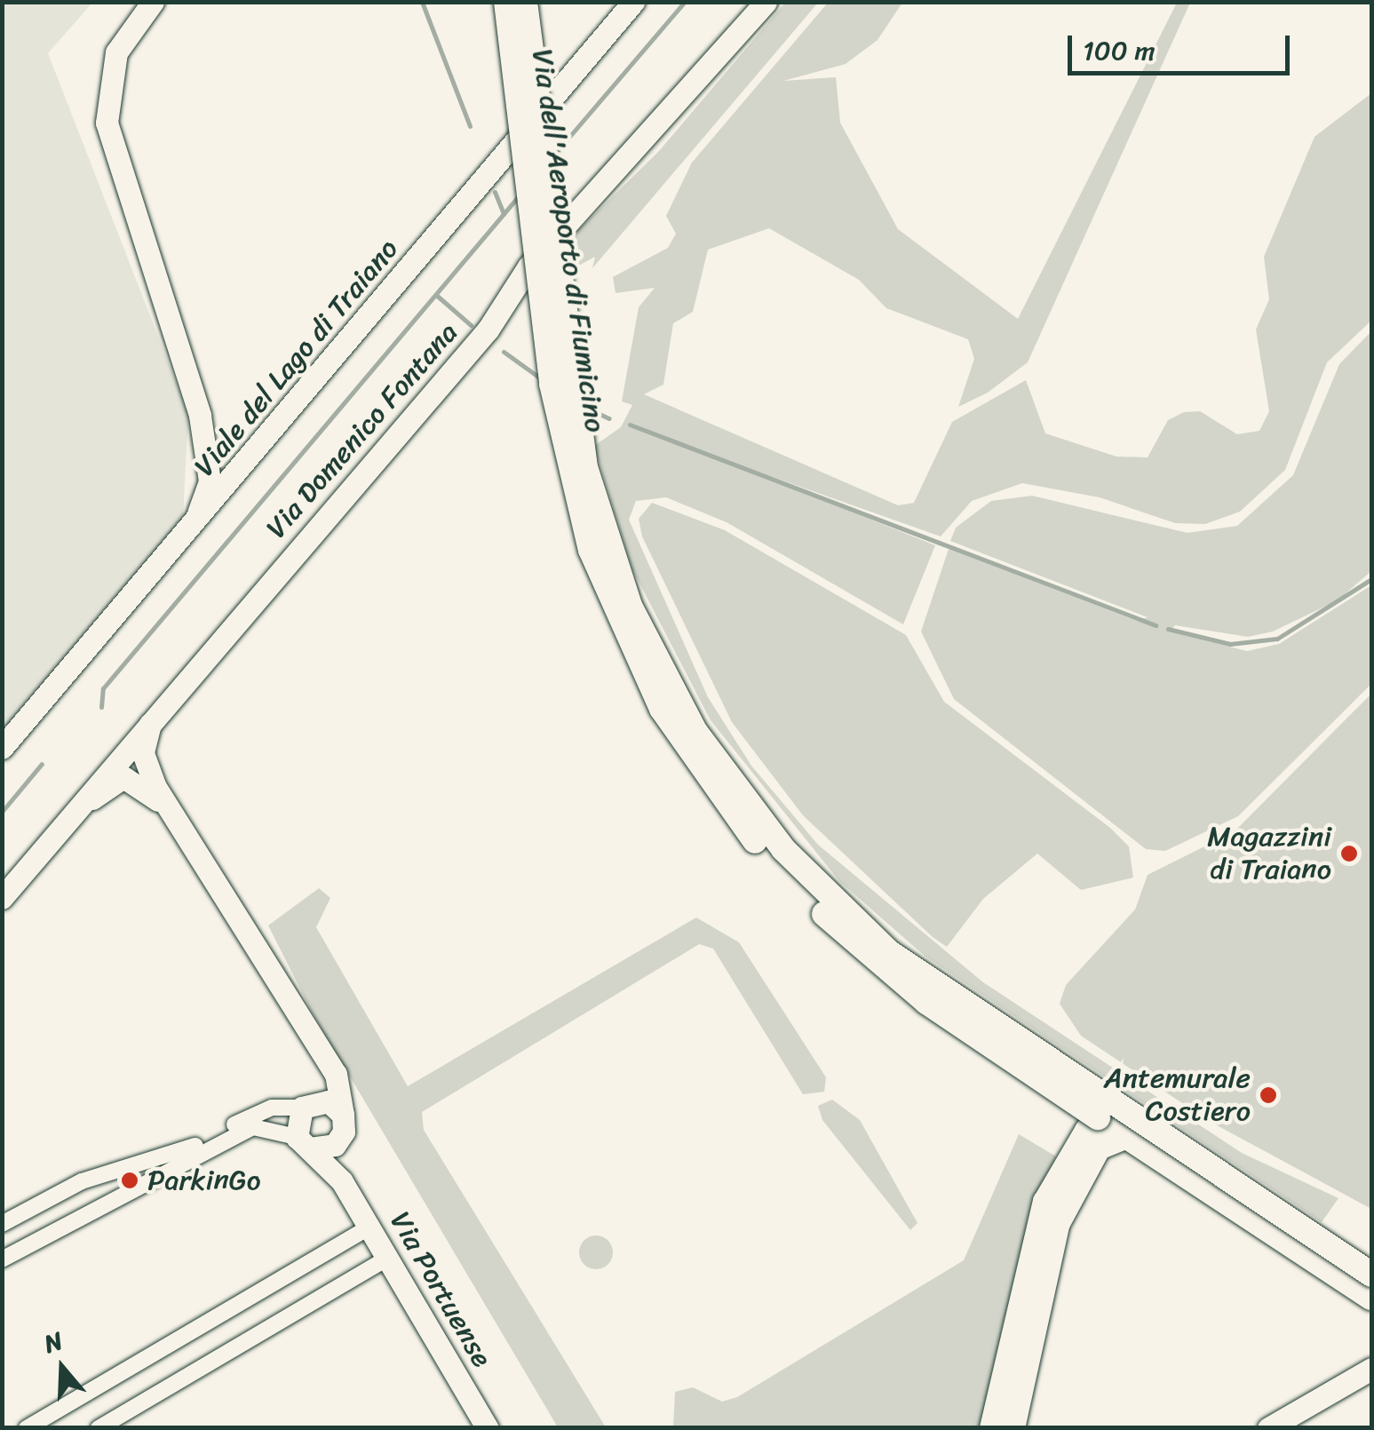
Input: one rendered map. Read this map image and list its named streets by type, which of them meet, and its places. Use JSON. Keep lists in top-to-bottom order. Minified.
{"streets":{"main road":["Via dell'Aeroporto di Fiumicino"],"street":["Viale del Lago di Traiano","Via Domenico Fontana","Via Portuense"]},"places":["Magazzini di Traiano","Antemurale Costiero","ParkinGo"],"scale_bar":"100 m","north":"top"}
